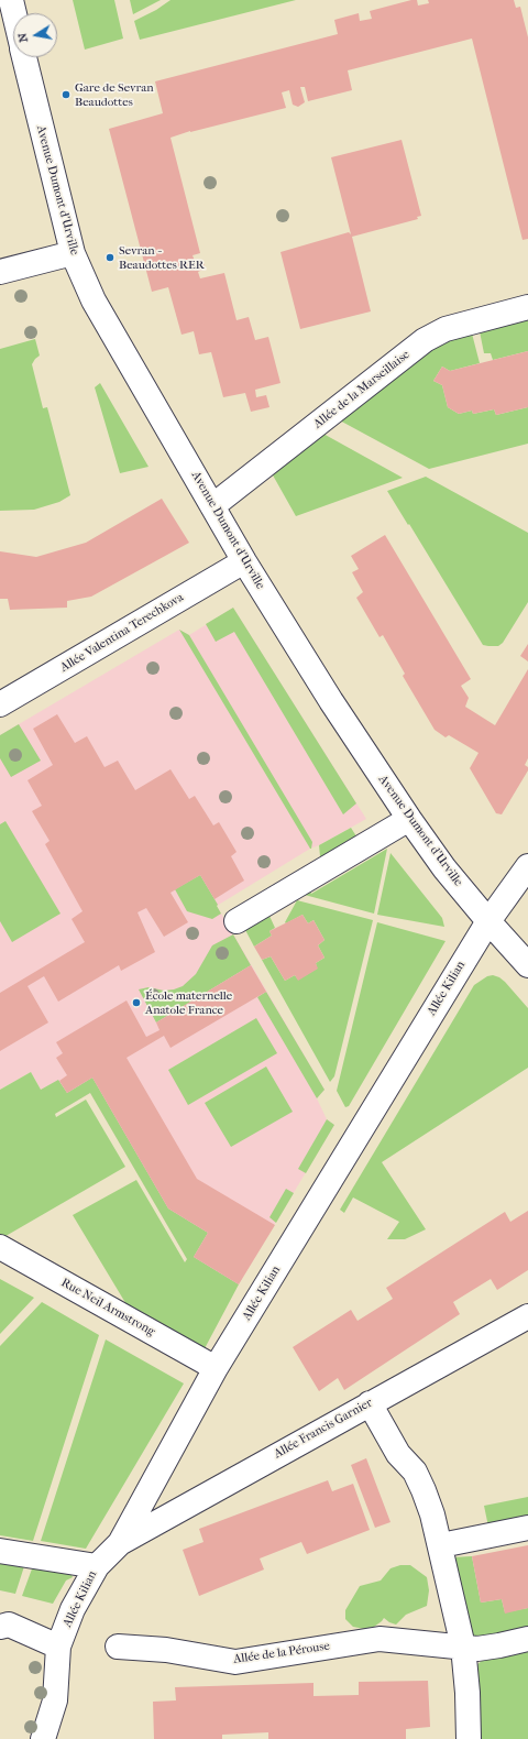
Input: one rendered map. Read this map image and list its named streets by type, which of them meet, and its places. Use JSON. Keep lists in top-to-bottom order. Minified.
{"streets":{"street":["Avenue Dumont d'Urville","Allée de la Marseillaise","Allée Valentina Terechkova","Allée Kilian","Rue Neil Armstrong","Allée Francis Garnier","Allée de la Pérouse"]},"crossings":[["Avenue Dumont d'Urville","Allée de la Marseillaise"],["Avenue Dumont d'Urville","Allée Valentina Terechkova"],["Avenue Dumont d'Urville","Allée Kilian"],["Allée Kilian","Rue Neil Armstrong"],["Allée Kilian","Allée Francis Garnier"]],"places":["Gare de Sevran Beaudottes","Sevran - Beaudottes RER","École maternelle Anatole France"],"north":"left"}
